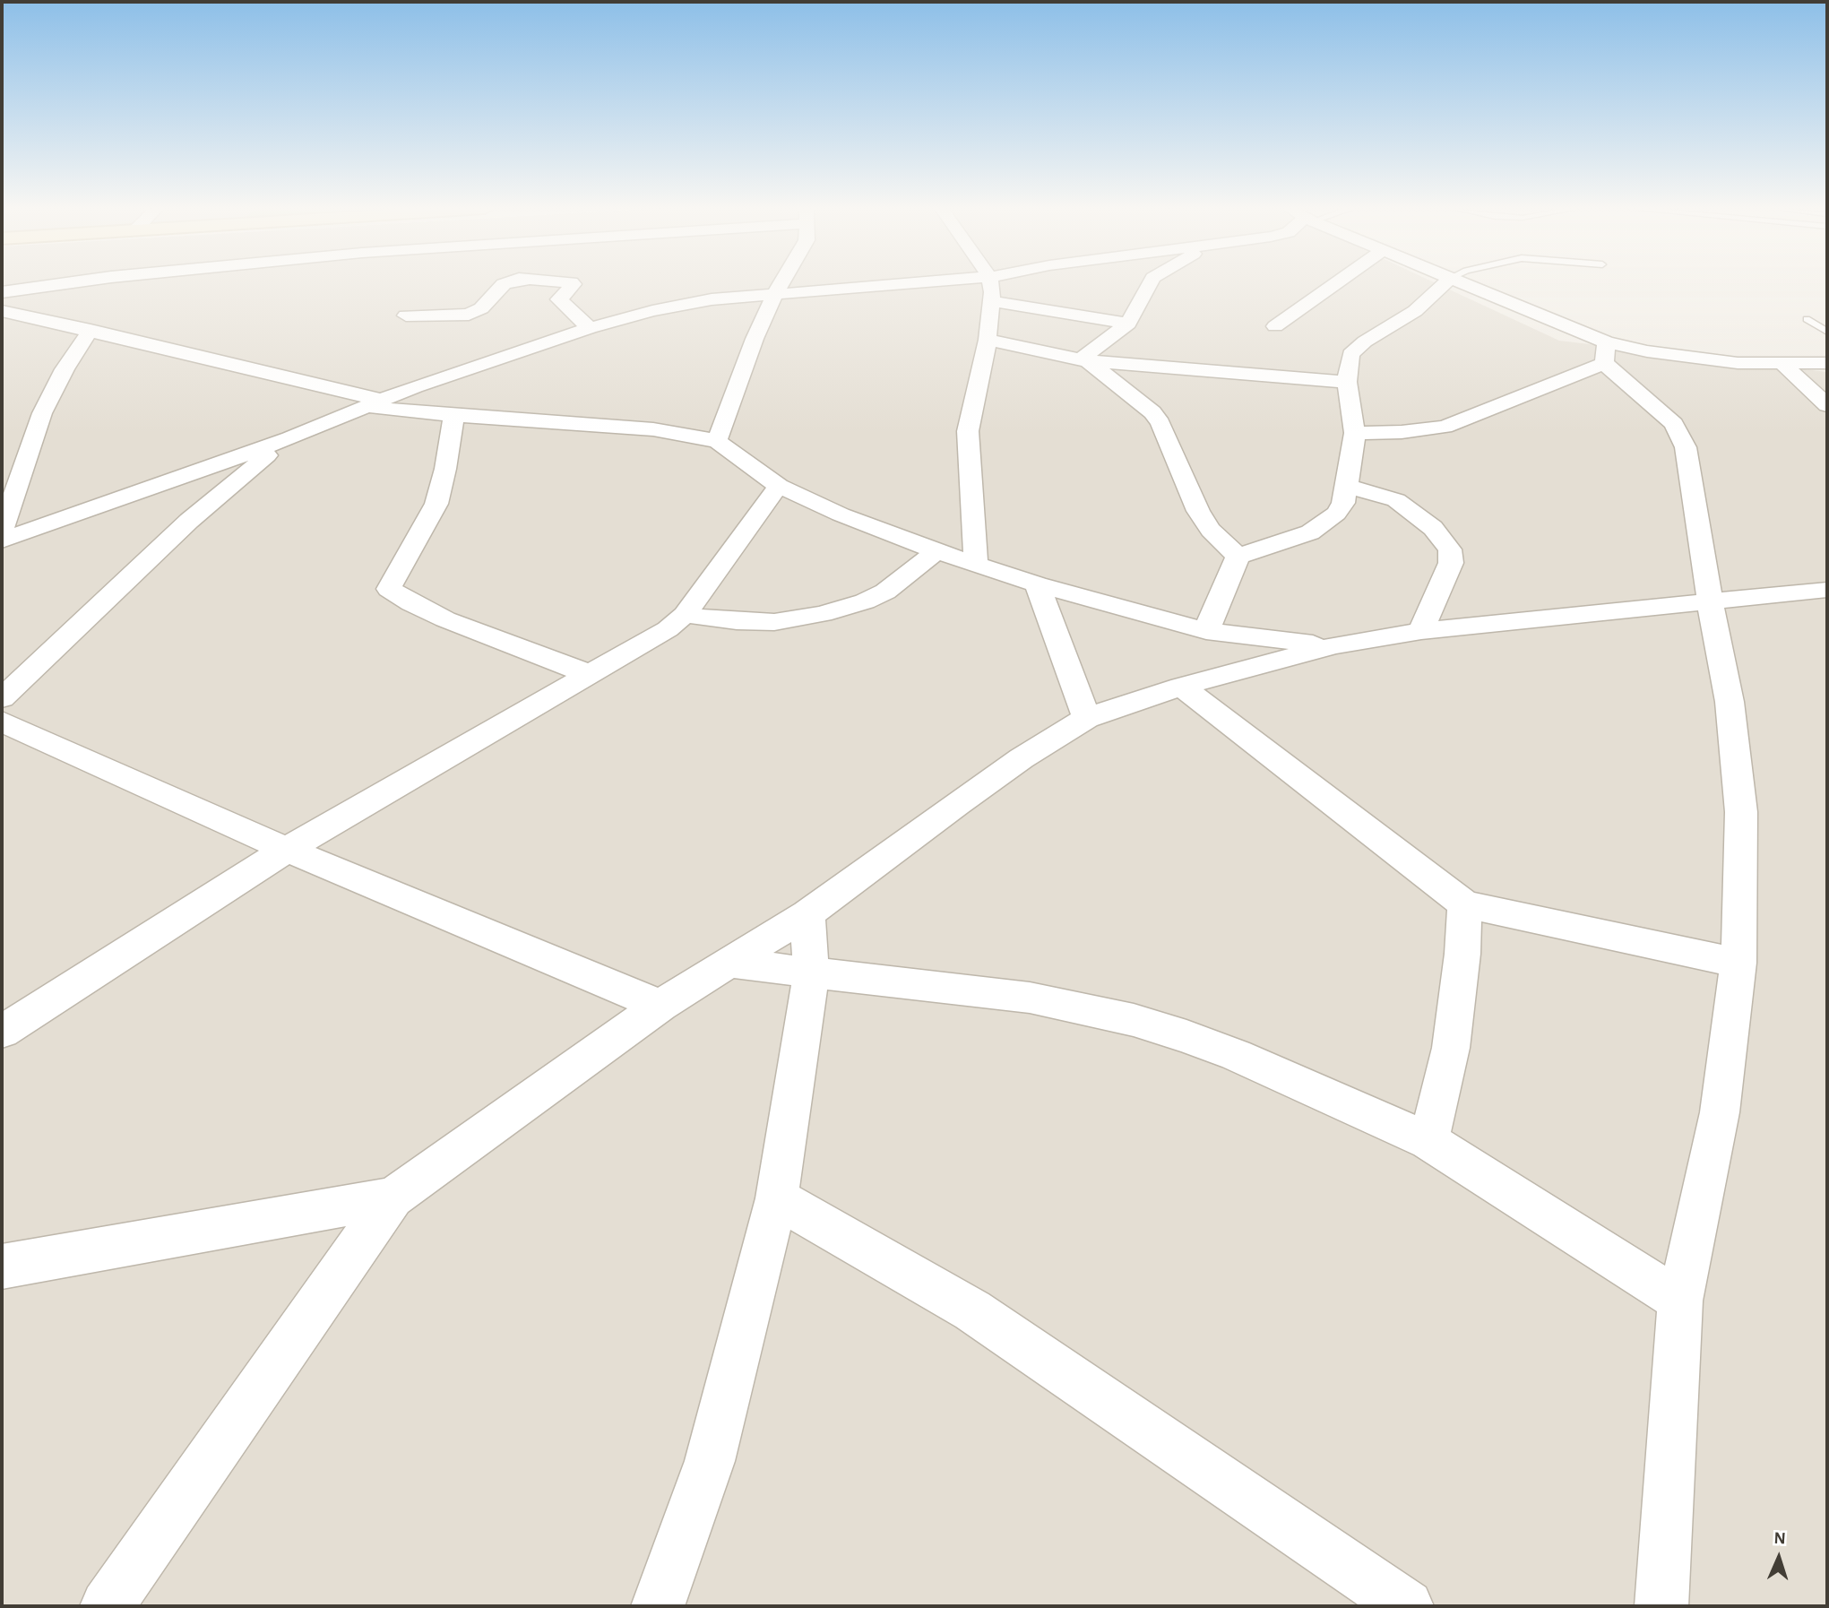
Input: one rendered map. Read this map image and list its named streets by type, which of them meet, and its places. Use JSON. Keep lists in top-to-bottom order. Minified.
{"north":"top"}
